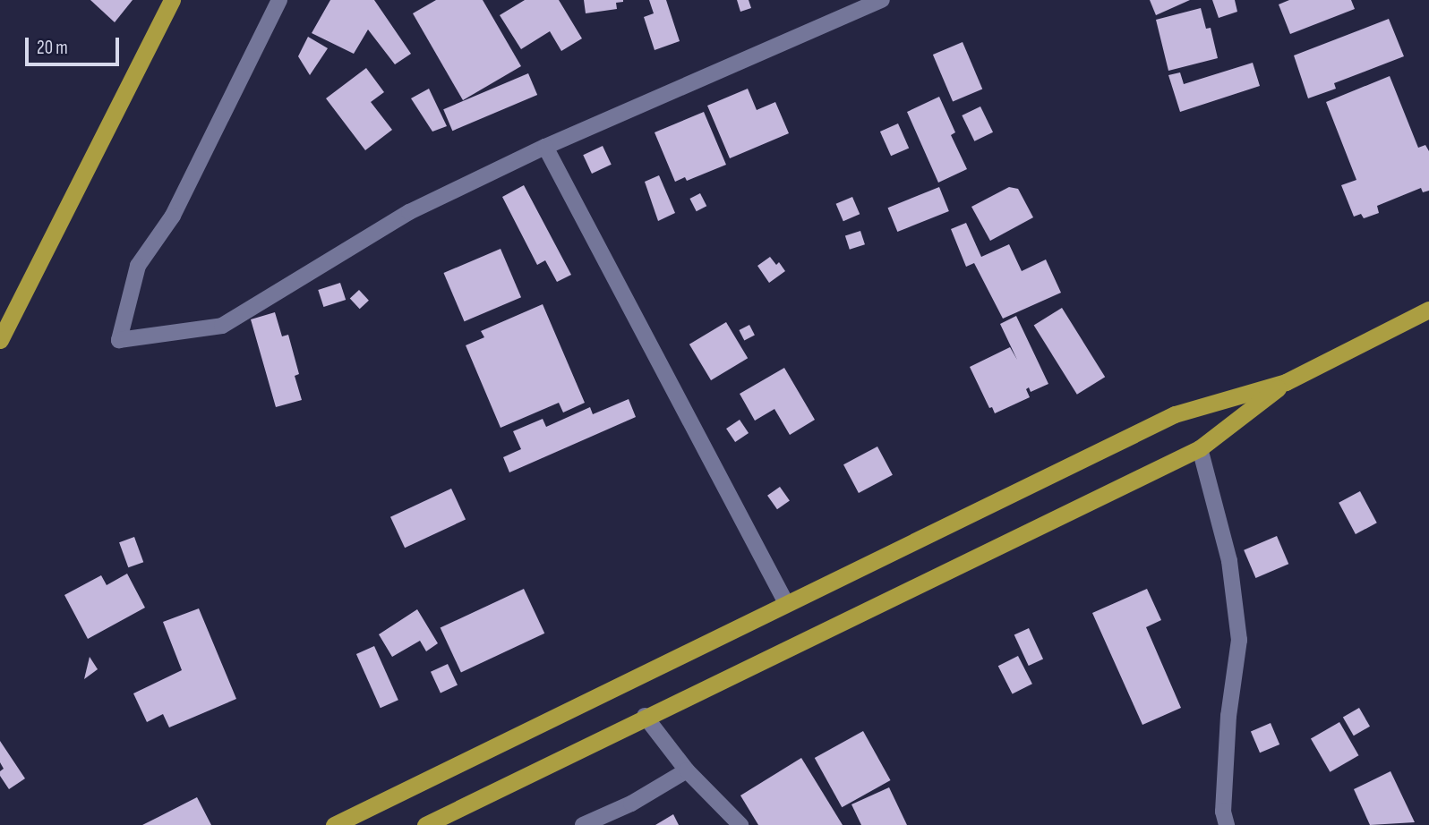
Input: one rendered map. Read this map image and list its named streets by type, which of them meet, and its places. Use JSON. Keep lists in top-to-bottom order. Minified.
{"scale_bar":"20 m"}
